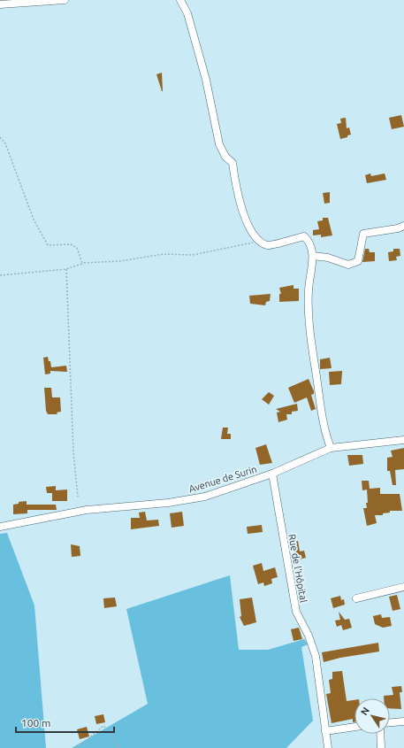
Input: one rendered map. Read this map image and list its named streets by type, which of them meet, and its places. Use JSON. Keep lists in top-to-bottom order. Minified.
{"streets":{"street":["Avenue de Surin","Rue de l'Hôpital"]},"crossings":[["Avenue de Surin","Rue de l'Hôpital"]],"scale_bar":"100 m","north":"top left"}
